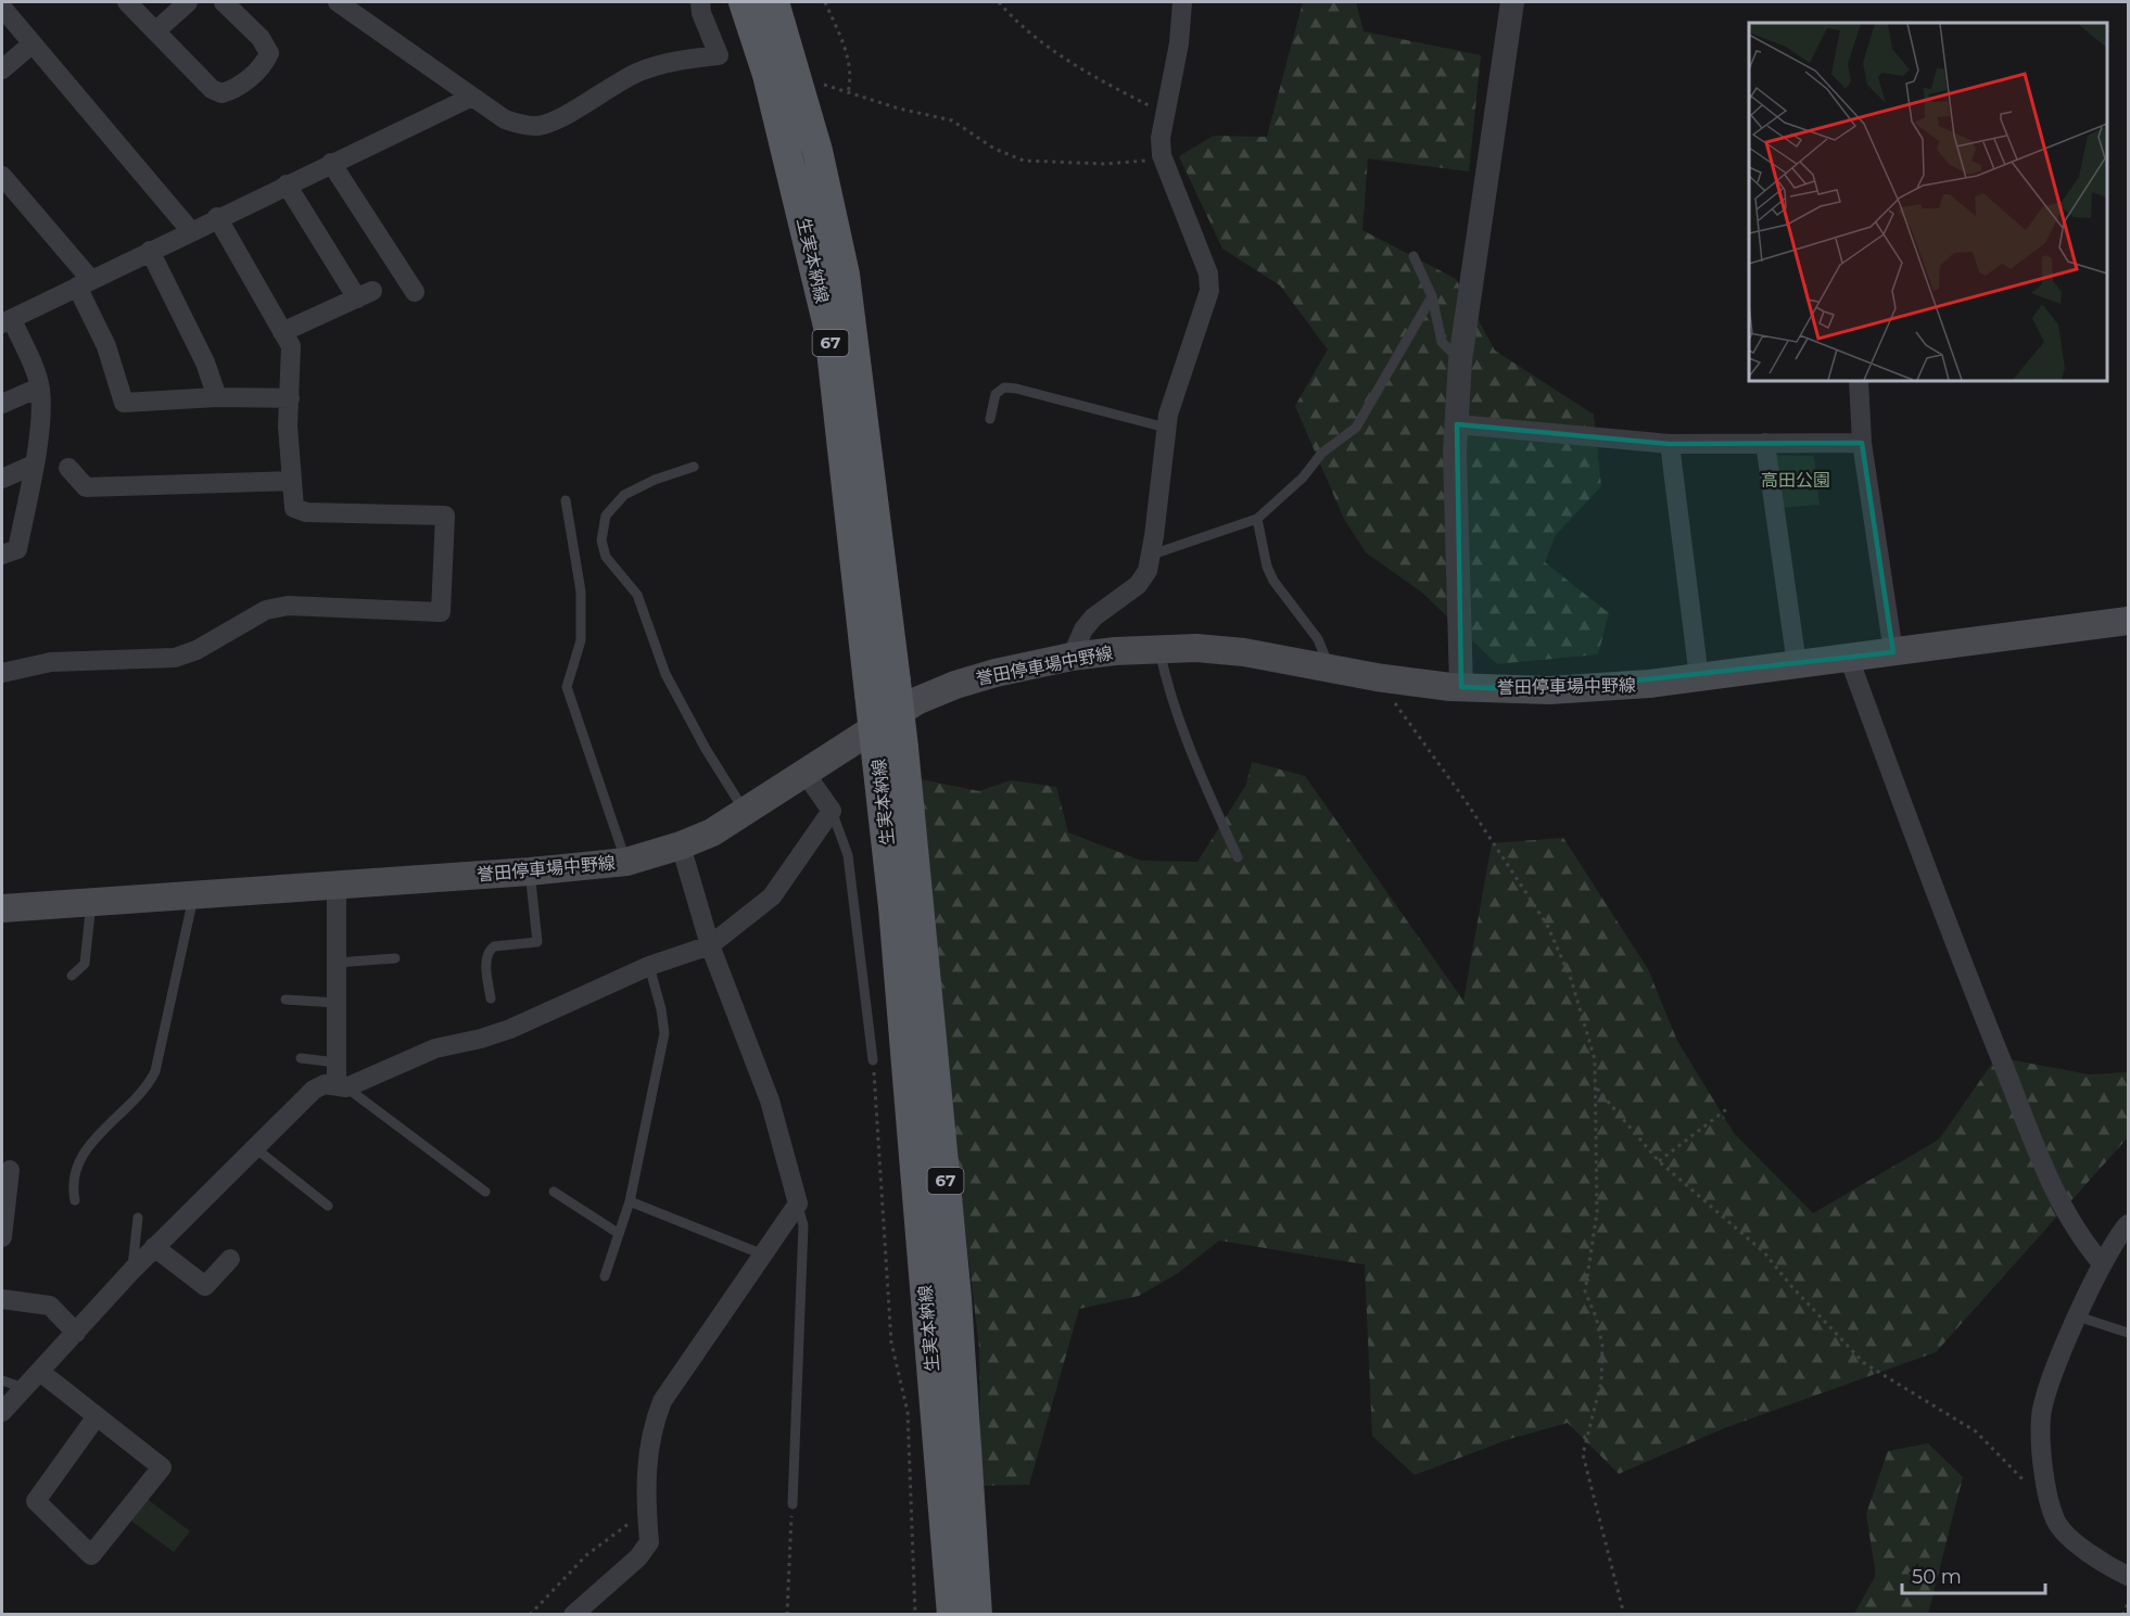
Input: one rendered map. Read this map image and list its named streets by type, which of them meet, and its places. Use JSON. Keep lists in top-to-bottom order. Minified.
{"streets":{"main road":["生実本納線","67","誉田停車場中野線"]},"parks":["高田公園"],"scale_bar":"50 m"}
